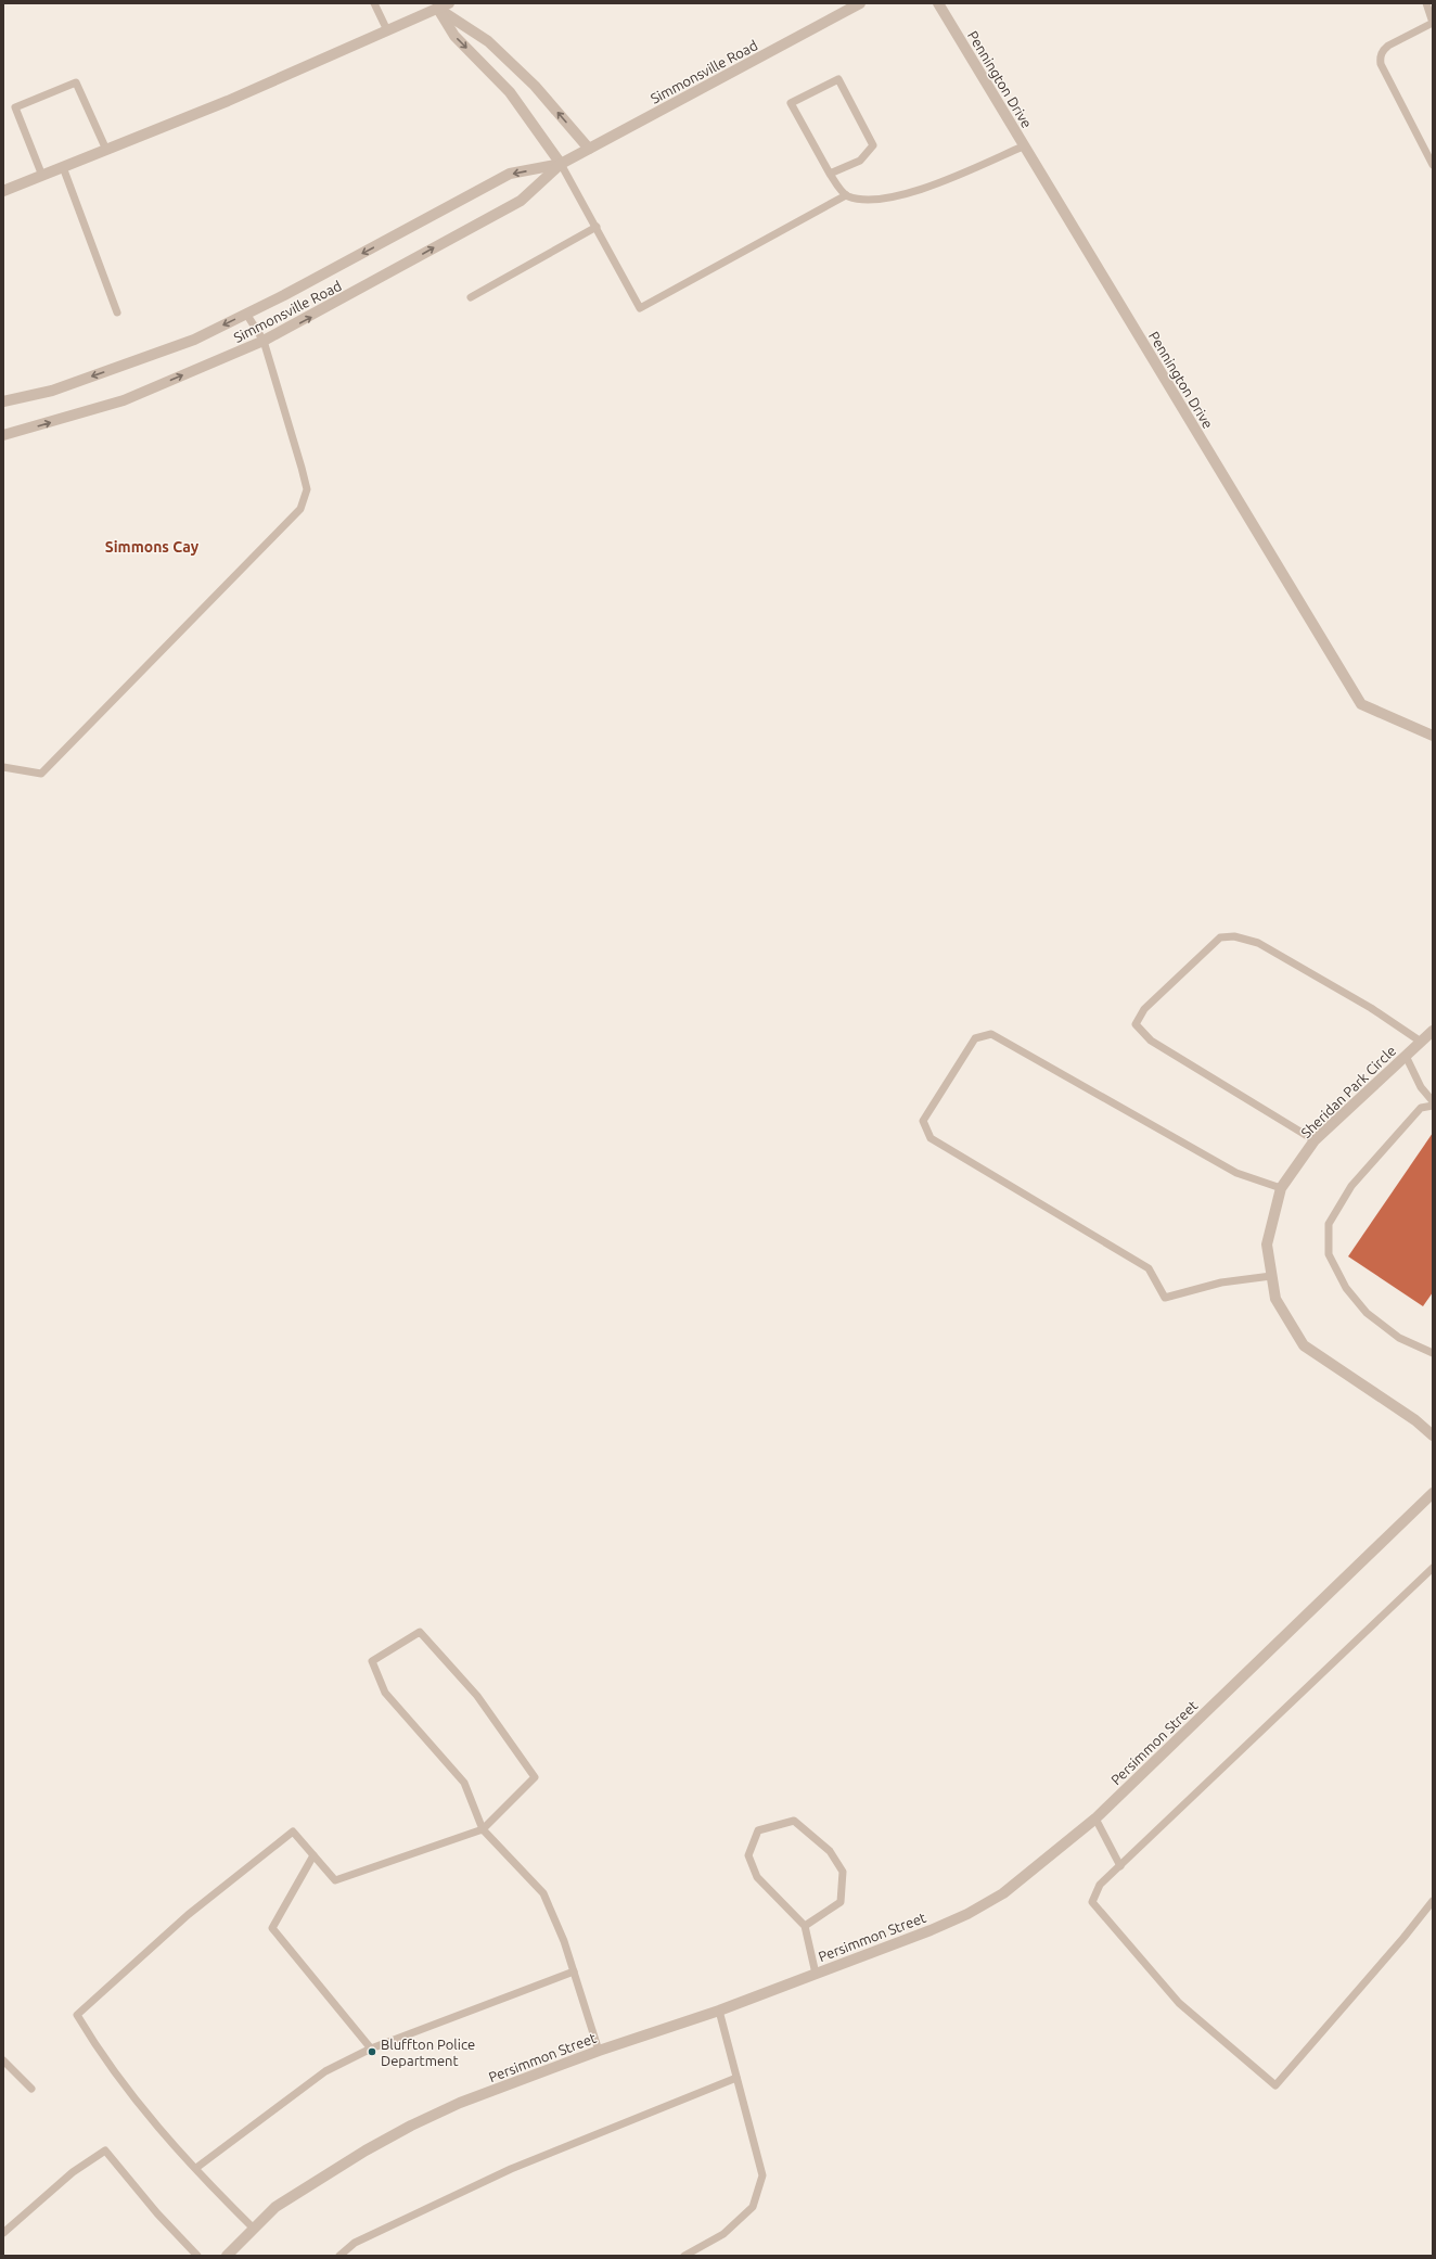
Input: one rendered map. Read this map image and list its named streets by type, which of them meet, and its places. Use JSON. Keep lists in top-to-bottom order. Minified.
{"streets":{"street":["Simmonsville Road","Pennington Drive","Sheridan Park Circle","Persimmon Street"]},"districts":["Simmons Cay"],"places":["Bluffton Police Department"]}
